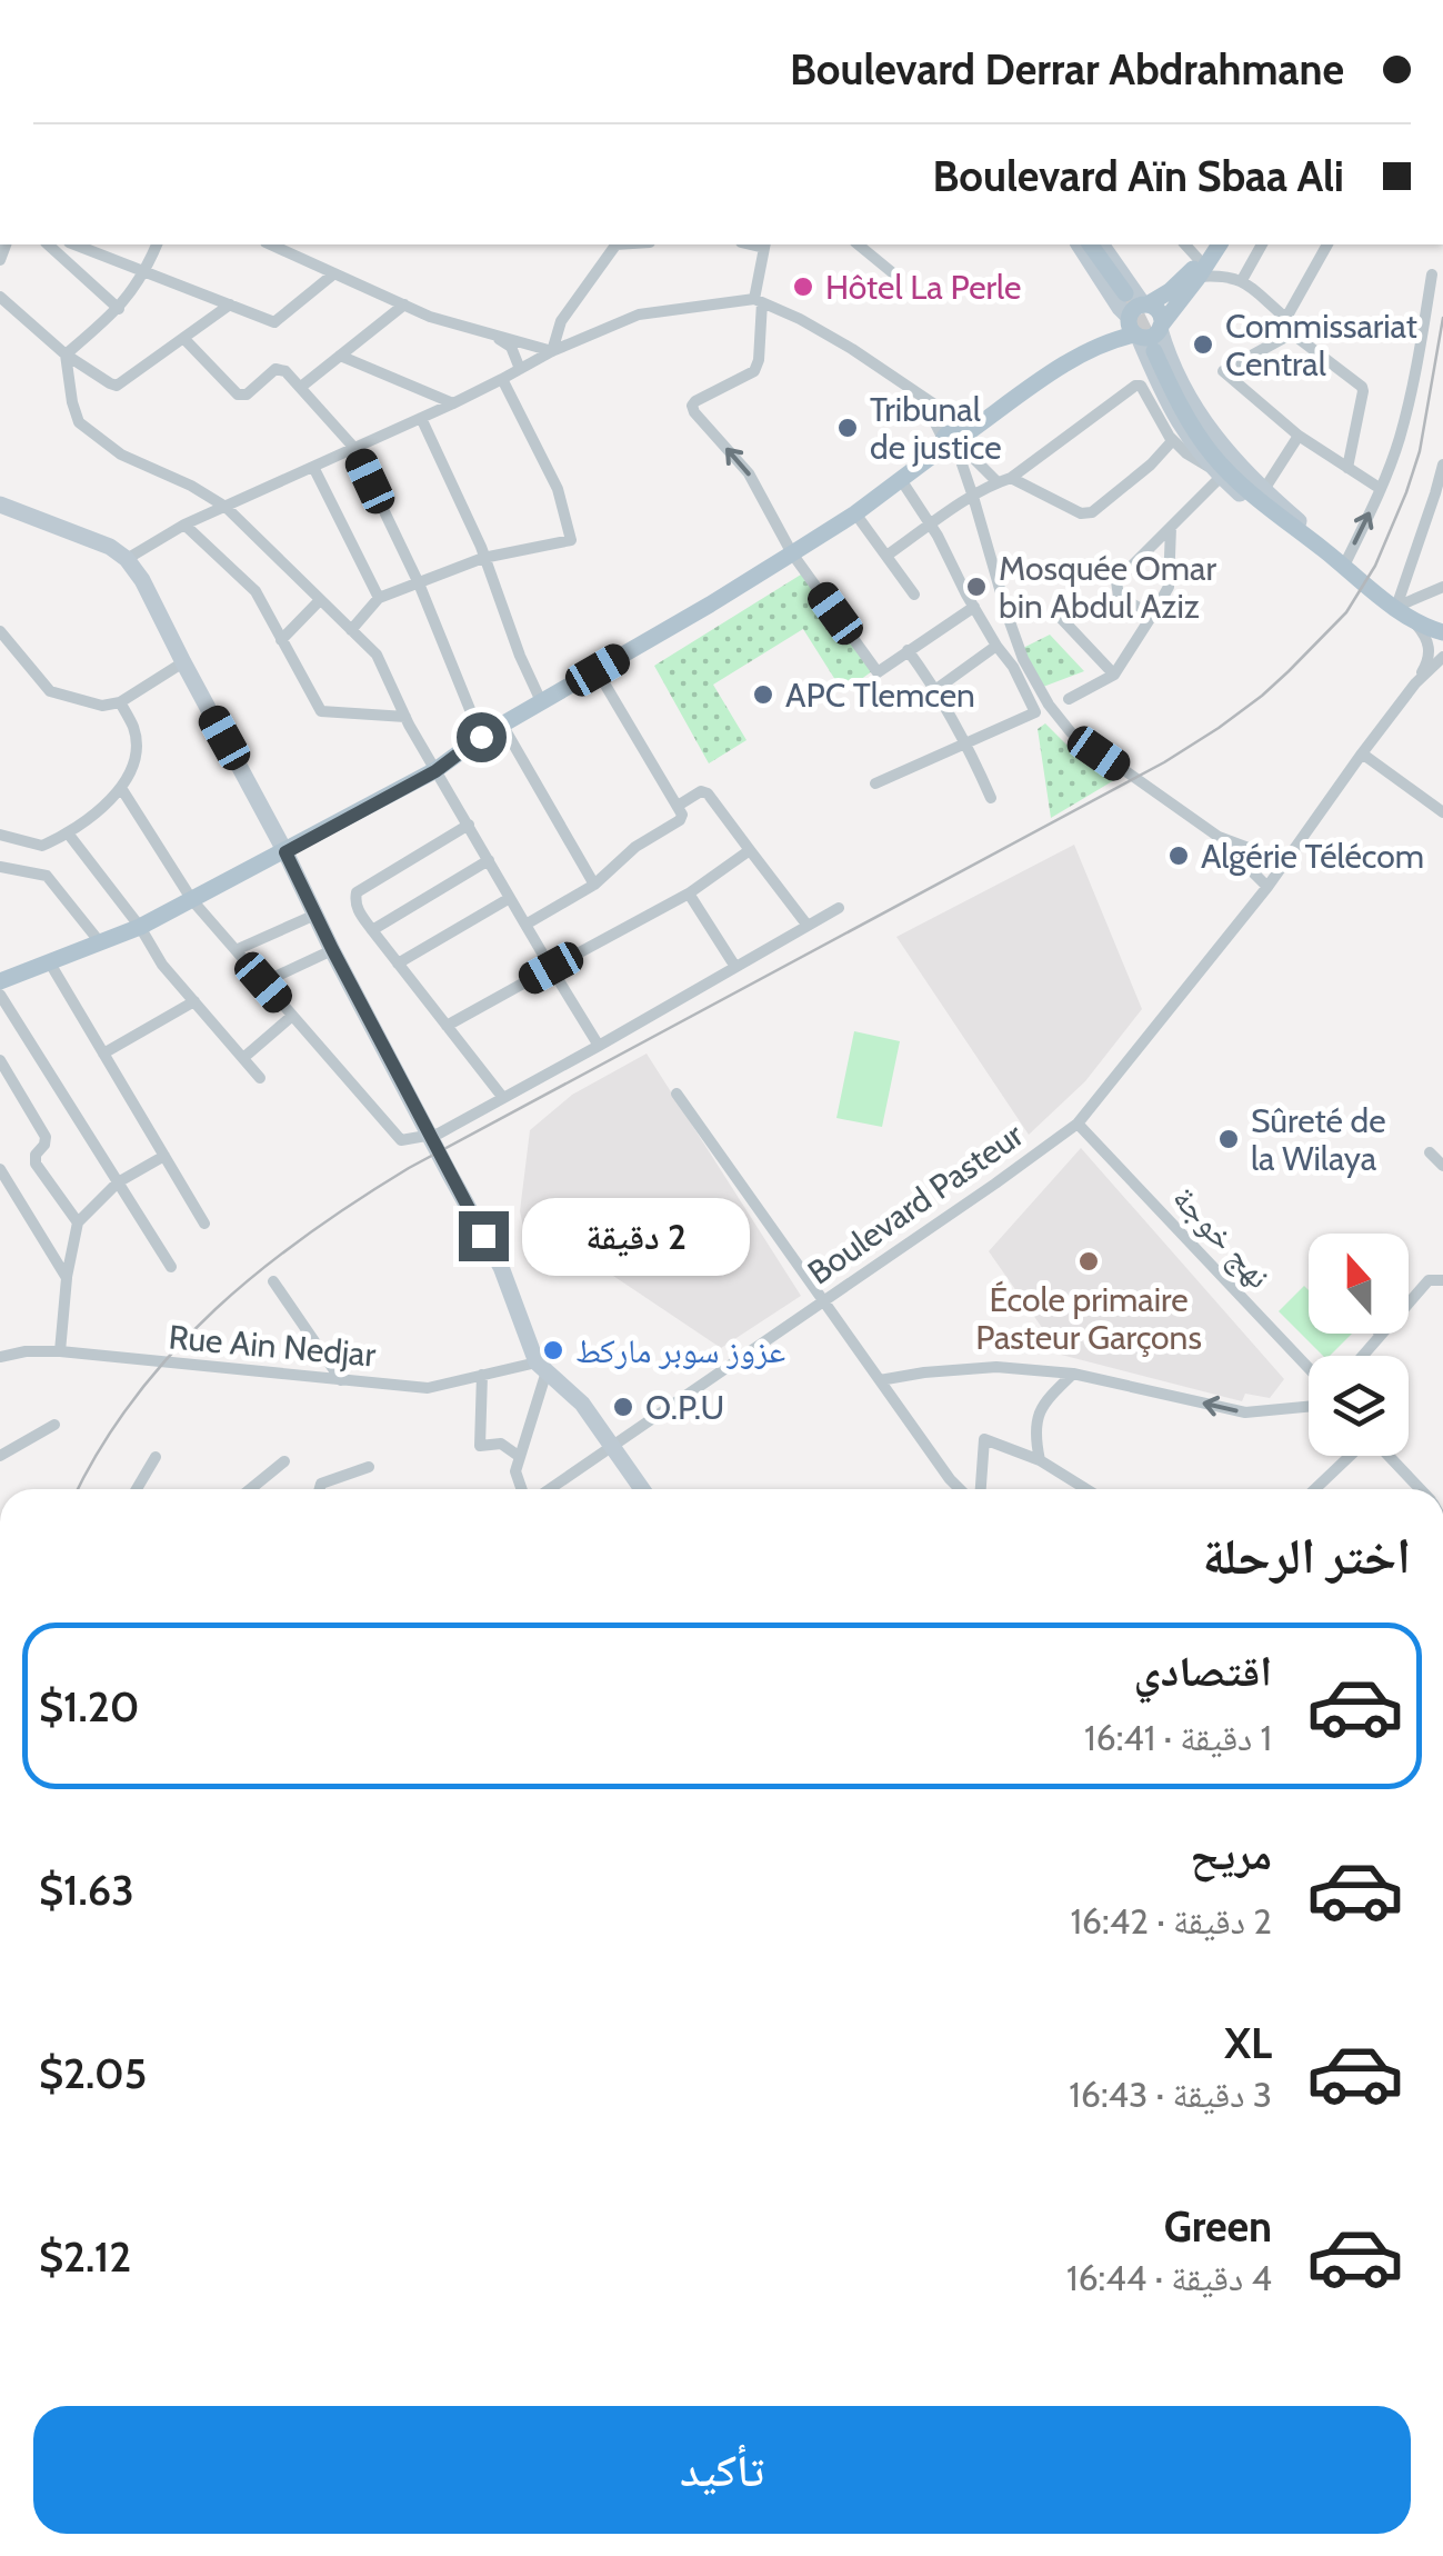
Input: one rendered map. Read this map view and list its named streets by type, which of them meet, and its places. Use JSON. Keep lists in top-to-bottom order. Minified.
{"streets":{"street":["Boulevard Pasteur","نهج خوجة","Rue Ain Nedjar"]},"crossings":[["Boulevard Pasteur","نهج خوجة"]],"places":["Hôtel La Perle","Commissariat Central","Tribunal de justice","Mosquée Omar bin Abdul Aziz","APC Tlemcen","Algérie Télécom","Sûreté de la Wilaya","École primaire Pasteur Garçons","عزوز سوبر ماركط","O.P.U"],"north":"top","page":{"banner":["Boulevard Derrar Abdrahmane","Boulevard Aïn Sbaa Ali"],"bubble":"2 دقيقة","heading":"اختر الرحلة","list":[{"name":"اقتصادي","note":"1 دقيقة · 16:41","value":"$1.20"},{"name":"مريح","note":"2 دقيقة · 16:42","value":"$1.63"},{"name":"XL","note":"3 دقيقة · 16:43","value":"$2.05"},{"name":"Green","note":"4 دقيقة · 16:44","value":"$2.12"}],"buttons":"تأكيد"}}
